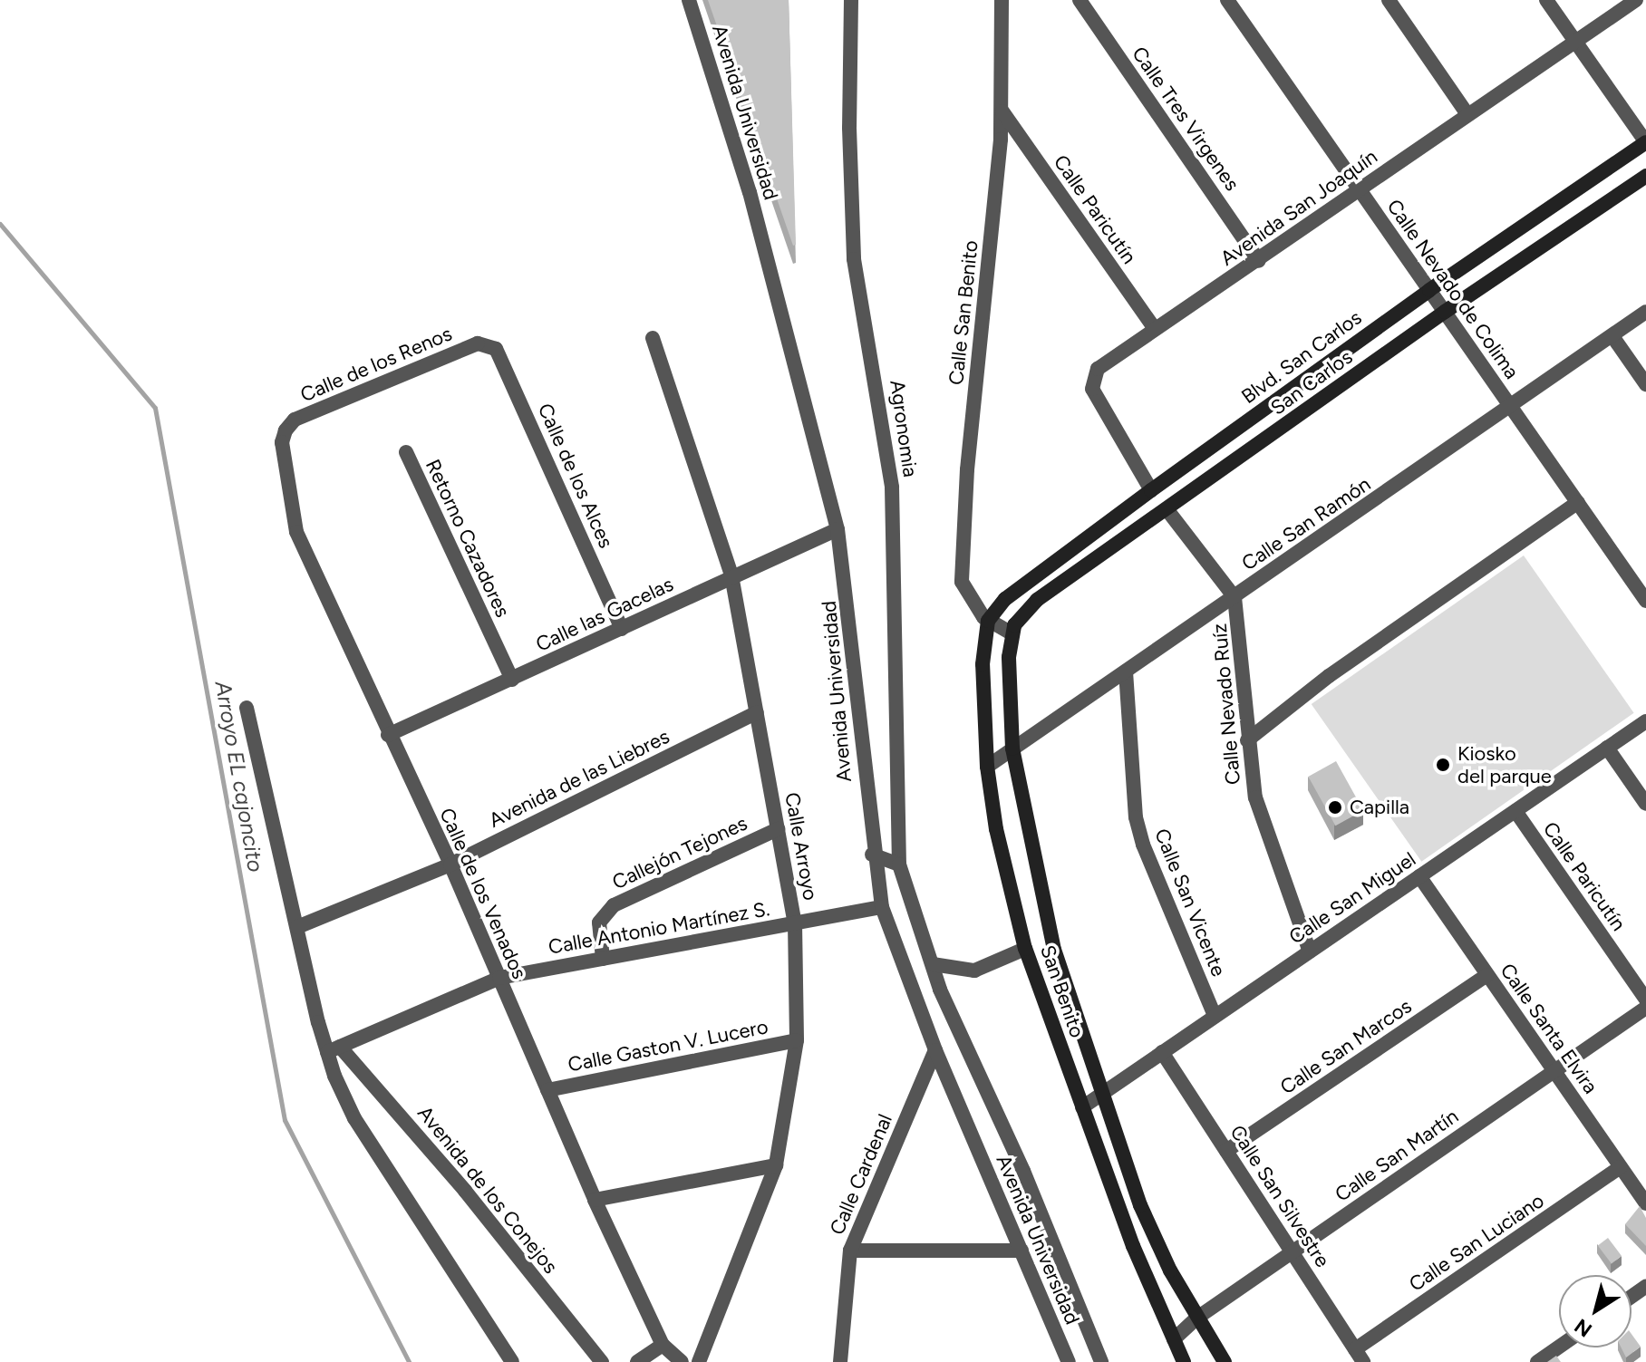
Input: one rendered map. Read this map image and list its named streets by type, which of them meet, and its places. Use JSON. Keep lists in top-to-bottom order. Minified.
{"streets":{"main road":["Blvd. San Carlos","San Carlos","San Benito"],"street":["Avenida Universidad","Calle Tres Virgenes","Avenida San Joaquín","Calle Paricutín","Calle Nevado de Colima","Calle San Benito","Calle de los Renos","Agronomia","Calle de los Alces","Calle San Ramón","Retorno Cazadores","Calle las Gacelas","Calle Nevado Ruíz","Avenida de las Liebres","Calle Arroyo","Callejón Tejones","Calle de los Venados","Calle San Miguel","Calle San Vicente","Calle Antonio Martínez S.","Calle Santa Elvira","Calle Gaston V. Lucero","Calle San Marcos","Calle San Martín","Calle Cardenal","Avenida de los Conejos","Calle San Silvestre","Calle San Luciano"]},"crossings":[["Avenida Universidad","Calle las Gacelas"],["Avenida Universidad","Calle Antonio Martínez S."],["Avenida Universidad","Calle Cardenal"],["Calle Tres Virgenes","Avenida San Joaquín"],["Avenida San Joaquín","Calle Paricutín"],["Avenida San Joaquín","Calle Nevado de Colima"],["Avenida San Joaquín","Blvd. San Carlos"],["Calle Paricutín","Calle San Benito"],["Calle Paricutín","Calle San Miguel"],["Calle Nevado de Colima","Blvd. San Carlos"],["Calle Nevado de Colima","San Carlos"],["Calle Nevado de Colima","Calle San Ramón"],["Calle San Benito","Blvd. San Carlos"],["Calle San Benito","San Benito"],["Blvd. San Carlos","San Benito"],["Calle de los Renos","Calle de los Alces"],["Calle de los Renos","Calle de los Venados"],["San Carlos","Calle Nevado Ruíz"],["San Carlos","San Benito"],["Calle de los Alces","Calle las Gacelas"],["Calle San Ramón","Calle Nevado Ruíz"],["Calle San Ramón","Calle San Vicente"],["Calle San Ramón","San Benito"],["Retorno Cazadores","Calle las Gacelas"],["Calle las Gacelas","Calle Arroyo"],["Calle las Gacelas","Calle de los Venados"],["Calle Nevado Ruíz","Calle San Miguel"],["Avenida de las Liebres","Calle Arroyo"],["Avenida de las Liebres","Calle de los Venados"],["Avenida de las Liebres","Avenida de los Conejos"],["Calle Arroyo","Callejón Tejones"],["Calle Arroyo","Calle Antonio Martínez S."],["Calle Arroyo","Calle Gaston V. Lucero"],["Callejón Tejones","Calle Antonio Martínez S."],["Calle de los Venados","Calle Antonio Martínez S."],["Calle de los Venados","Calle Gaston V. Lucero"],["Calle San Miguel","Calle San Vicente"],["Calle San Miguel","San Benito"],["Calle San Miguel","Calle Santa Elvira"],["Calle San Miguel","Calle San Silvestre"],["Calle Antonio Martínez S.","Avenida de los Conejos"],["San Benito","Calle San Martín"],["Calle Santa Elvira","Calle San Marcos"],["Calle Santa Elvira","Calle San Martín"],["Calle Santa Elvira","Calle San Luciano"],["Calle San Marcos","Calle San Silvestre"],["Calle San Martín","Calle San Silvestre"],["Calle San Silvestre","Calle San Luciano"]],"water":["Arroyo EL cajoncito"],"places":["Kiosko del parque","Capilla"],"north":"bottom left"}
